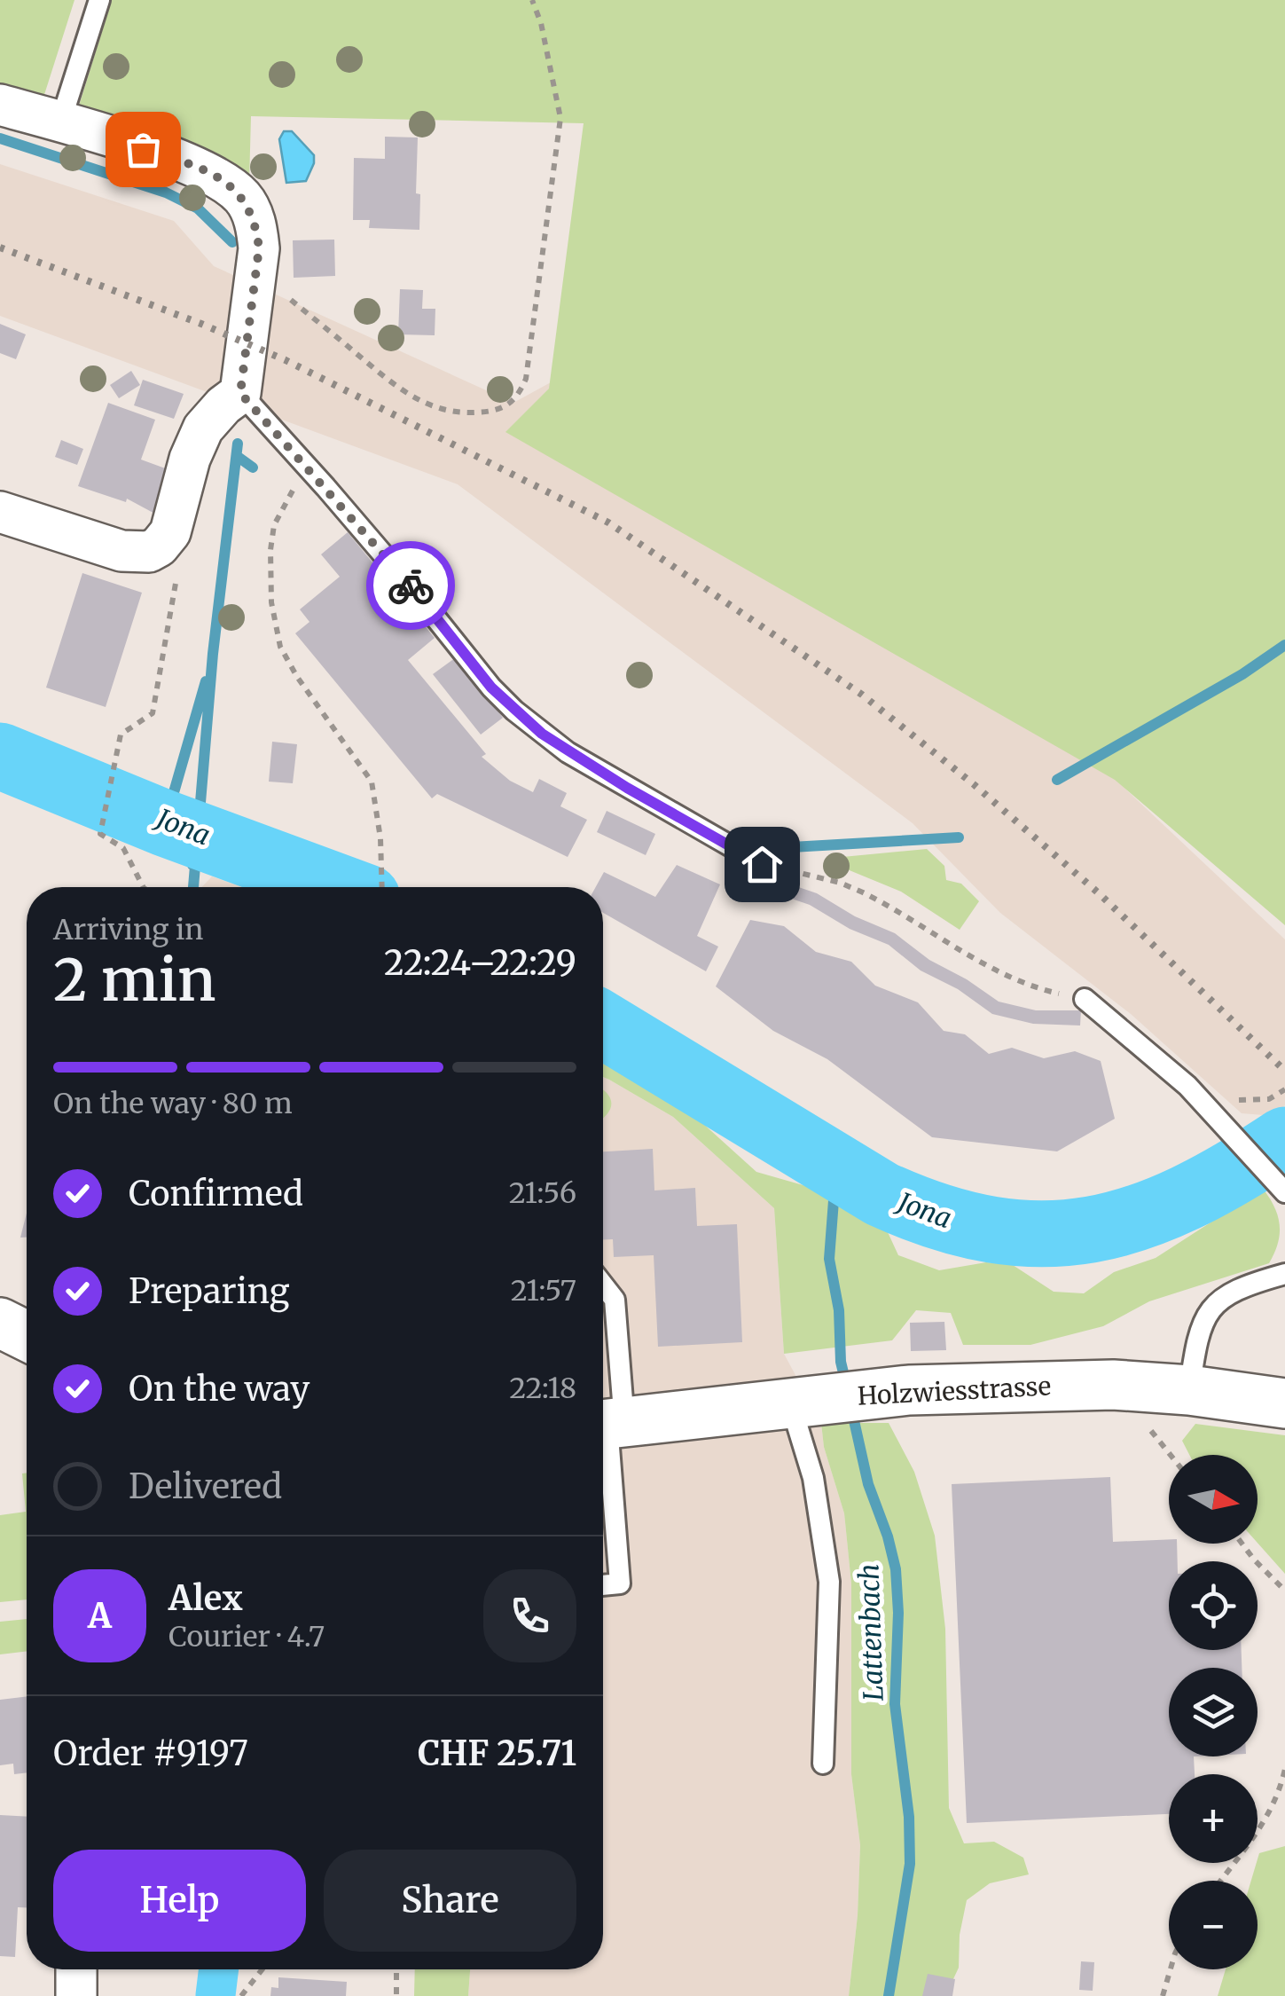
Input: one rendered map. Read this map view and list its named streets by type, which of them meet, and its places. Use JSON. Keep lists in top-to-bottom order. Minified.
{"streets":{"street":["Holzwiesstrasse"]},"water":["Jona","Lattenbach"],"north":"right","page":{"heading":["2 min","Arriving in","22:24–22:29"],"panel":["Alex","Courier · 4.7","Order #9197","CHF 25.71"],"bar":"On the way · 80 m","list":[["Confirmed","21:56"],["Preparing","21:57"],["On the way","22:18"],"Delivered"],"map_buttons":["+","−"],"round":"A","buttons":["Help","Share"]}}
